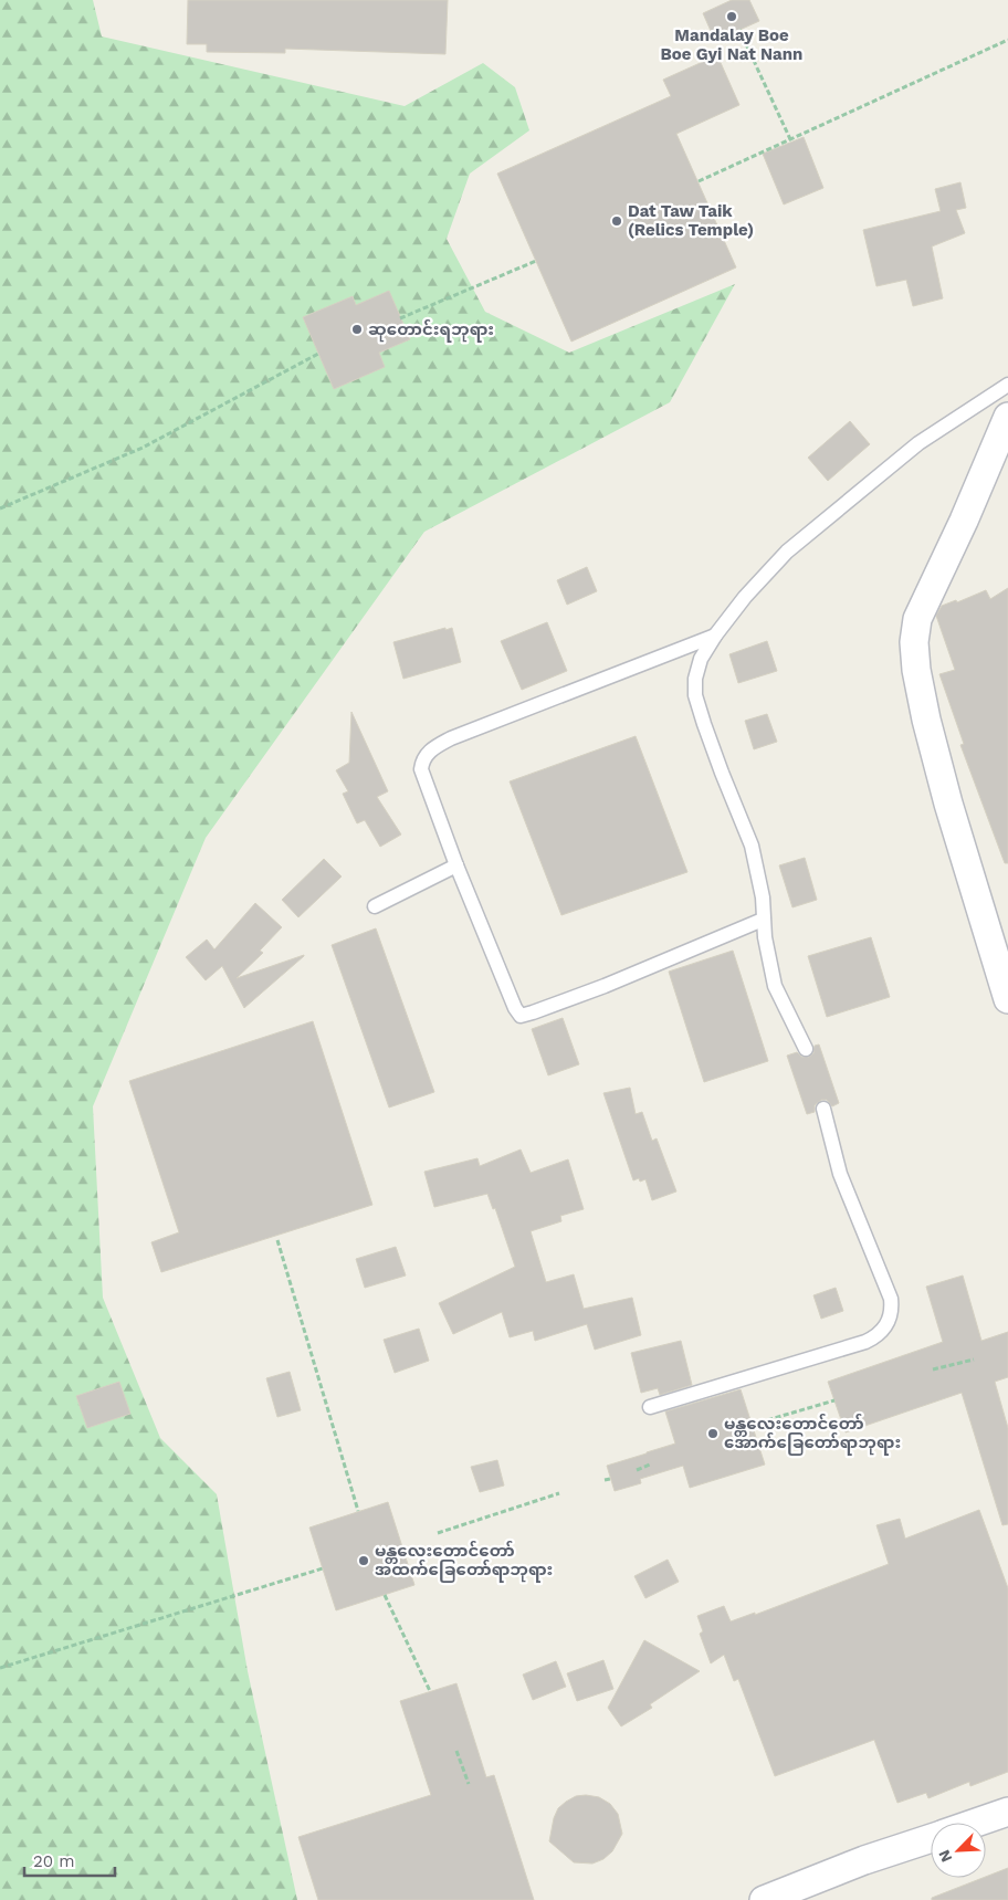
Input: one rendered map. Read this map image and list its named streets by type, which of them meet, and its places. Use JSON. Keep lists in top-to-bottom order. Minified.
{"places":["Mandalay Boe Boe Gyi Nat Nann","Dat Taw Taik (Relics Temple)","ဆုတောင်းရဘုရား","မန္တ‌လေးတောင်တော် အောက်ခြေတော်ရာဘုရား‌","မန္တ‌လေးတောင်တော် အထက်ခြေတော်ရာဘုရား‌"],"scale_bar":"20 m","north":"bottom left"}
